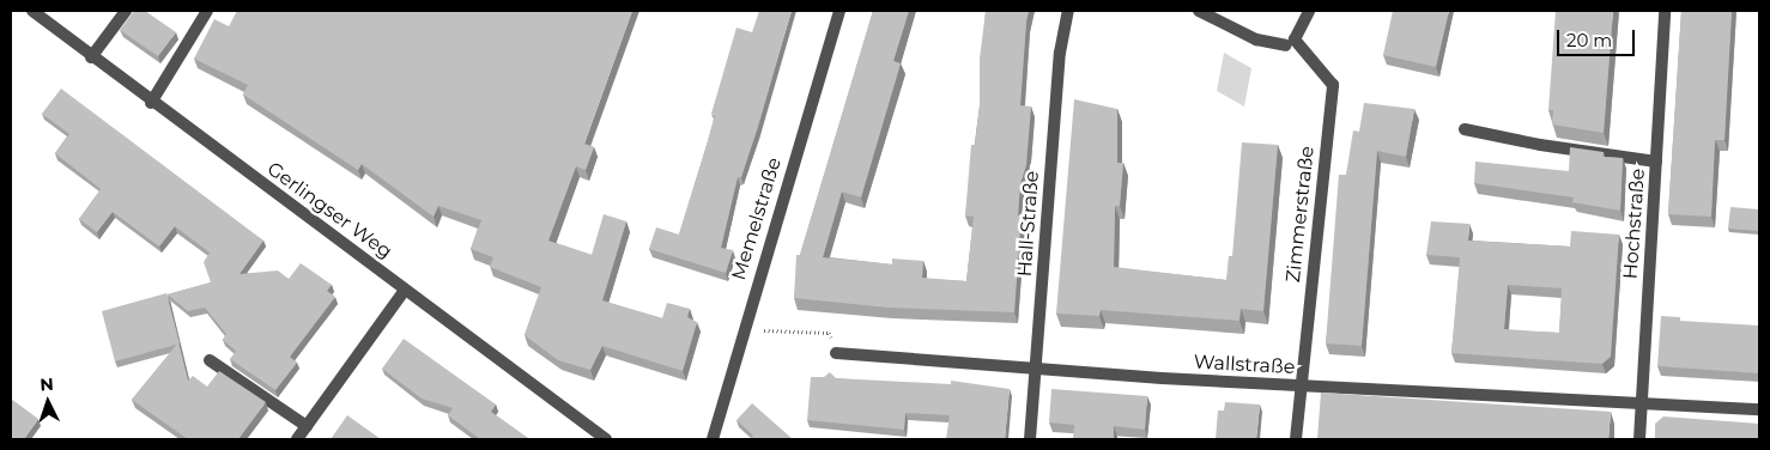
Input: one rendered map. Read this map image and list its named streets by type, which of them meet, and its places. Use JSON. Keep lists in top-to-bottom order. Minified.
{"streets":{"street":["Gerlingser Weg","Zimmerstraße","Memelstraße","Hall-Straße","Hochstraße","Wallstraße"]},"crossings":[["Zimmerstraße","Wallstraße"],["Hall-Straße","Wallstraße"],["Hochstraße","Wallstraße"]],"scale_bar":"20 m","north":"top"}
